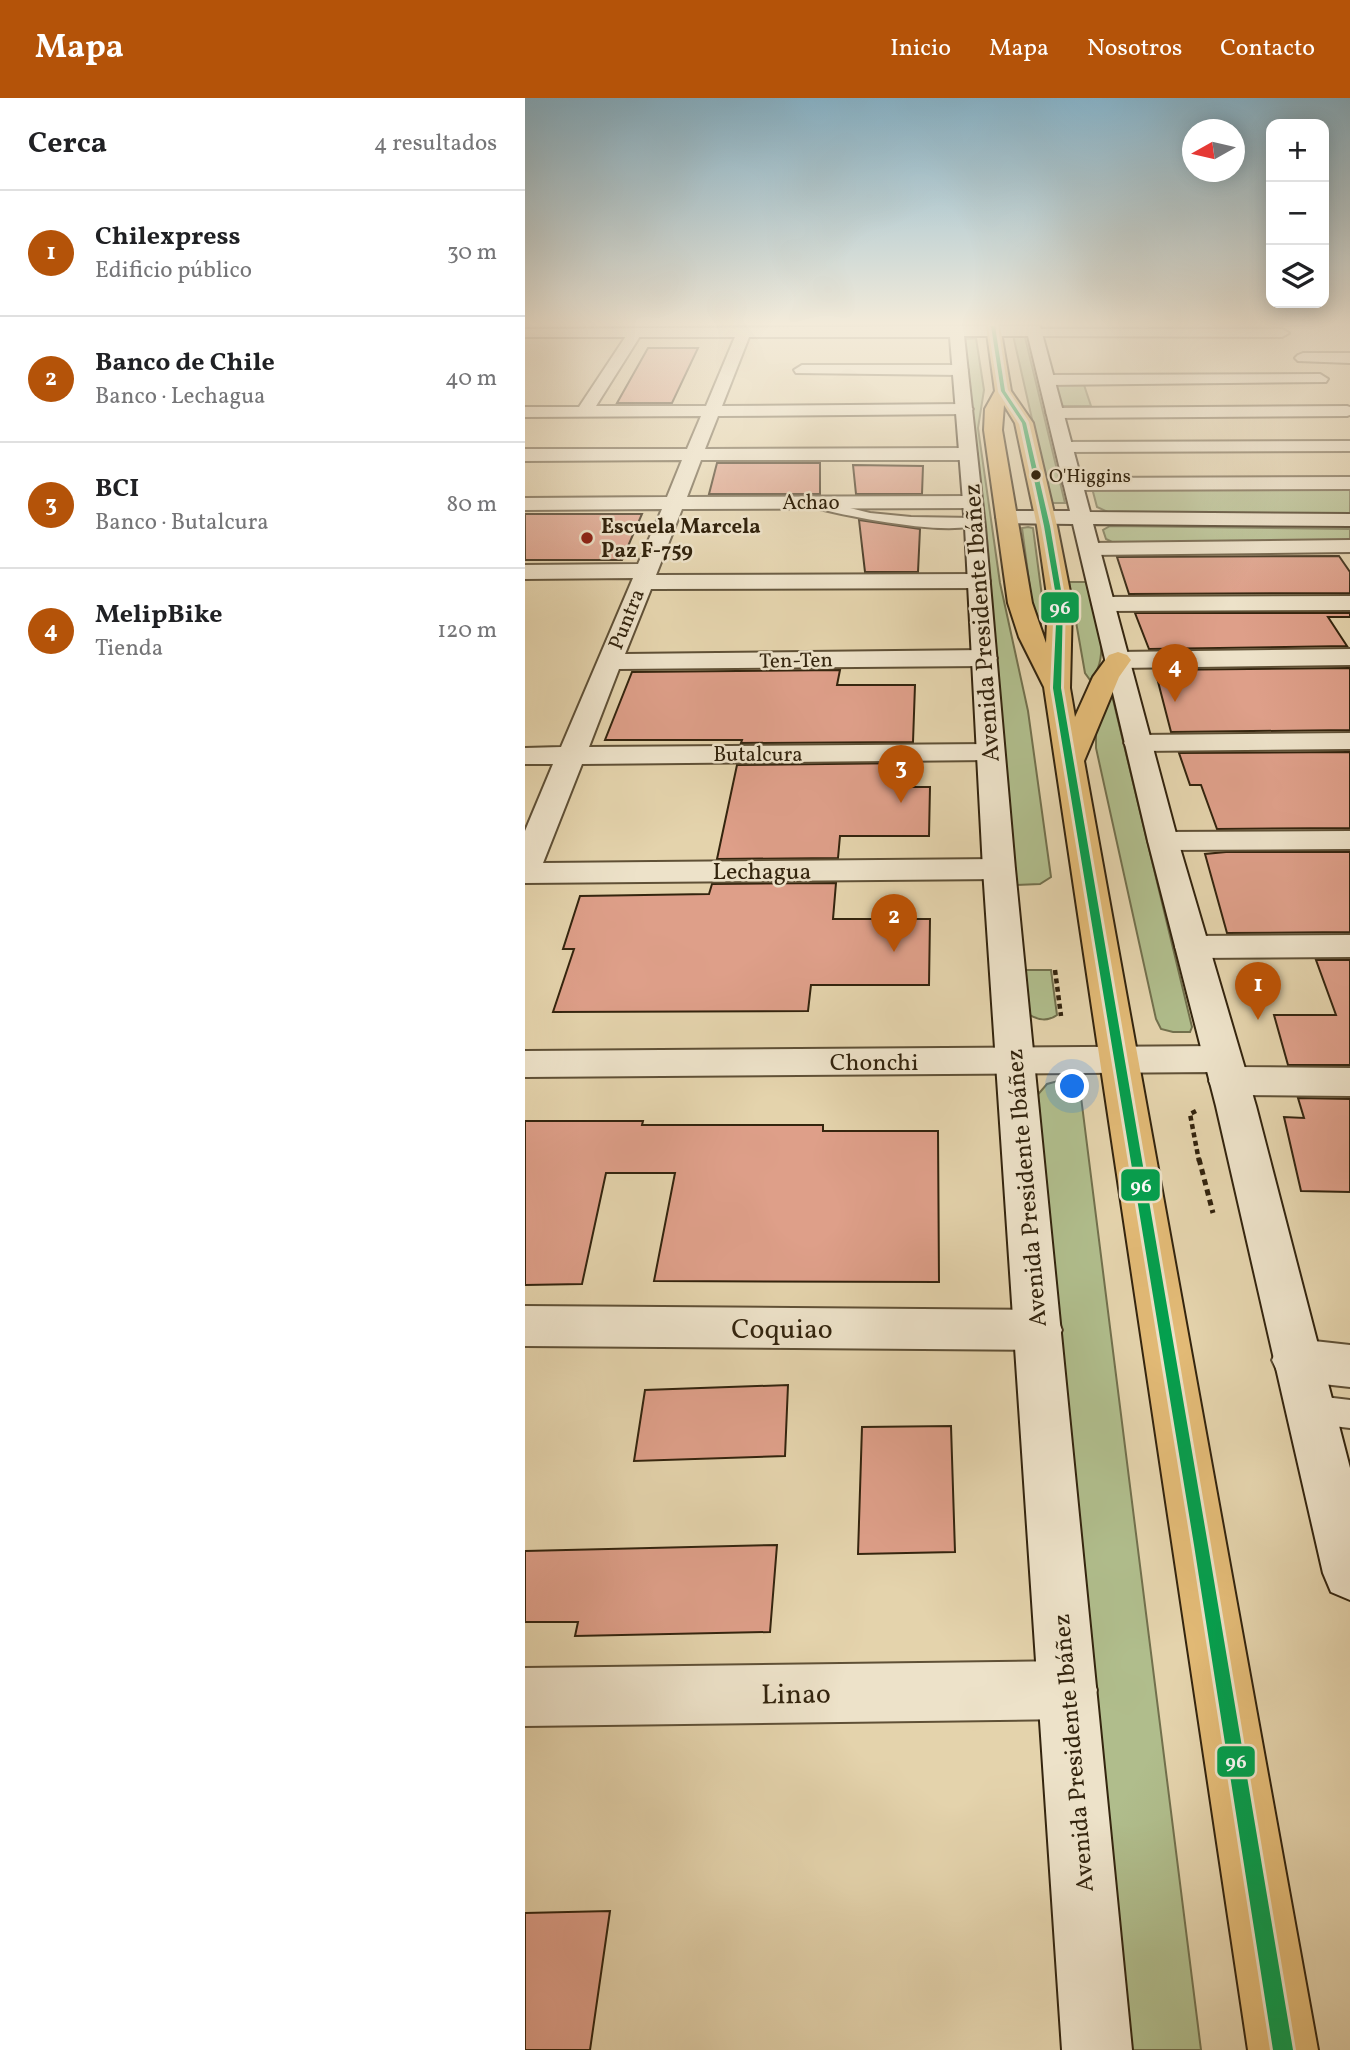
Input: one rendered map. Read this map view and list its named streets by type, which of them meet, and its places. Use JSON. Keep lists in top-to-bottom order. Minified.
{"streets":{"main road":["Avenida Presidente Ibáñez"],"street":["Achao","Puntra","Ten-Ten","Butalcura","Lechagua","Chonchi","Coquiao","Linao"]},"crossings":[["Achao","Puntra"],["Achao","Avenida Presidente Ibáñez"],["Puntra","Ten-Ten"],["Puntra","Butalcura"],["Puntra","Lechagua"],["Avenida Presidente Ibáñez","Ten-Ten"],["Avenida Presidente Ibáñez","Butalcura"],["Avenida Presidente Ibáñez","Lechagua"],["Avenida Presidente Ibáñez","Chonchi"],["Avenida Presidente Ibáñez","Coquiao"],["Avenida Presidente Ibáñez","Linao"]],"places":["O'Higgins","Escuela Marcela Paz F-759"],"lines":["transit line 96"],"north":"left","page":{"header":"Mapa","nav":["Inicio","Mapa","Nosotros","Contacto"],"heading":["Cerca","4 resultados"],"map_buttons":["+","−"],"list":[{"mark":"1","name":"Chilexpress","note":"Edificio público","value":"30 m"},{"mark":"2","name":"Banco de Chile","note":"Banco · Lechagua","value":"40 m"},{"mark":"3","name":"BCI","note":"Banco · Butalcura","value":"80 m"},{"mark":"4","name":"MelipBike","note":"Tienda","value":"120 m"}],"pins":["4","3","2","1"]}}
